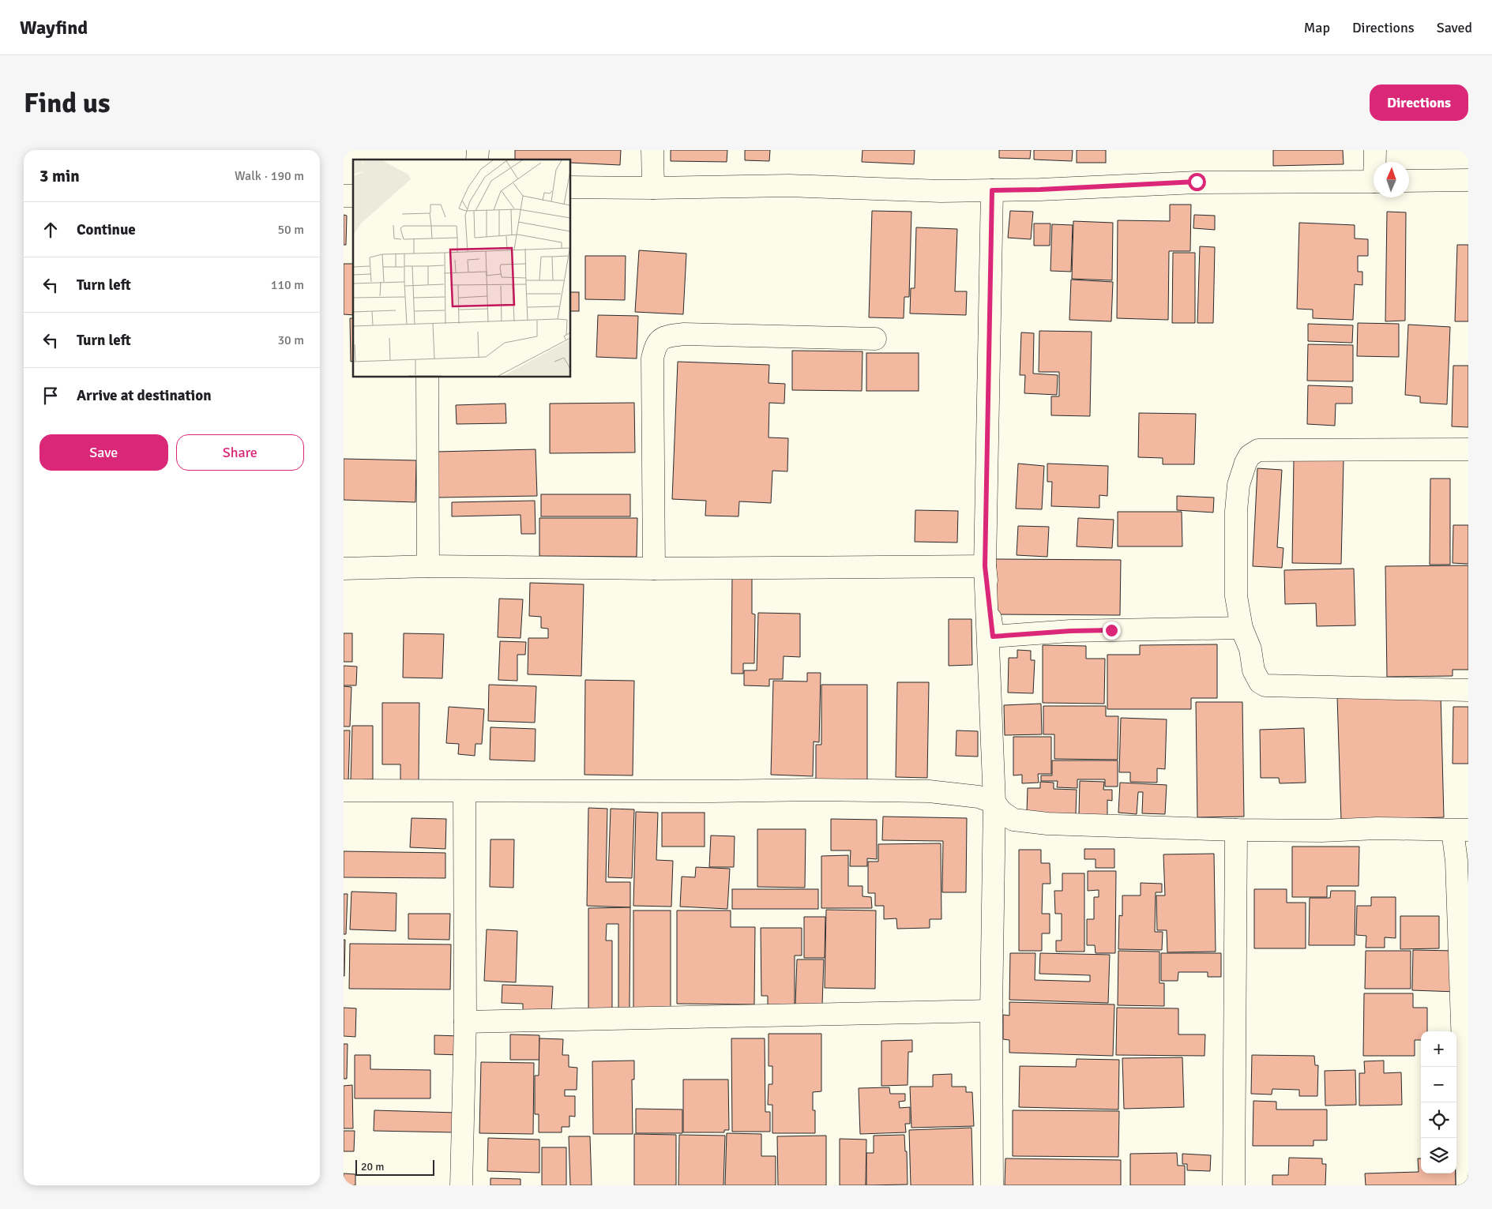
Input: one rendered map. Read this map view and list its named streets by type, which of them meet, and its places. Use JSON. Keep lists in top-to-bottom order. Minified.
{"scale_bar":"20 m","north":"top","page":{"header":"Wayfind","nav":["Map","Directions","Saved"],"buttons":["Directions",["Save","Share"]],"title":"Find us","heading":["3 min","Walk · 190 m"],"list":[["Continue","50 m"],["Turn left","110 m"],["Turn left","30 m"],"Arrive at destination"],"map_buttons":["+","−"],"scale":"20 m"}}
